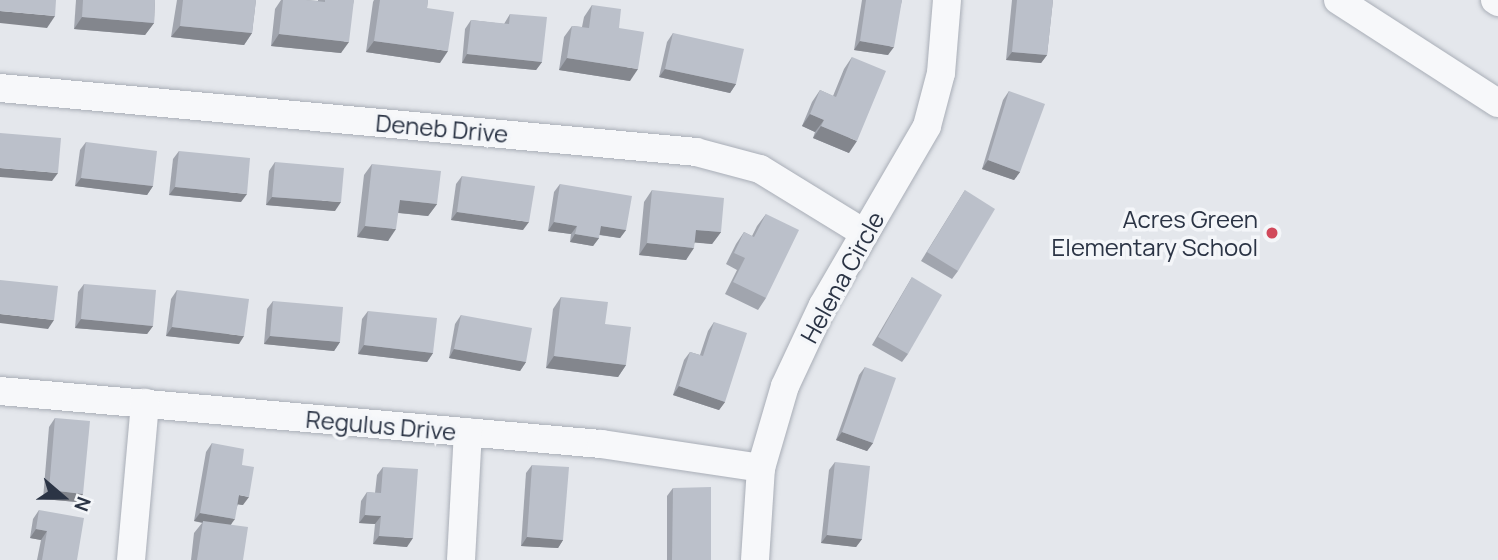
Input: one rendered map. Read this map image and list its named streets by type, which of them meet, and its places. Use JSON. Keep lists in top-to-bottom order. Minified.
{"streets":{"street":["Deneb Drive","Helena Circle","Regulus Drive"]},"crossings":[["Deneb Drive","Helena Circle"],["Helena Circle","Regulus Drive"]],"places":["Acres Green Elementary School"],"north":"right"}
